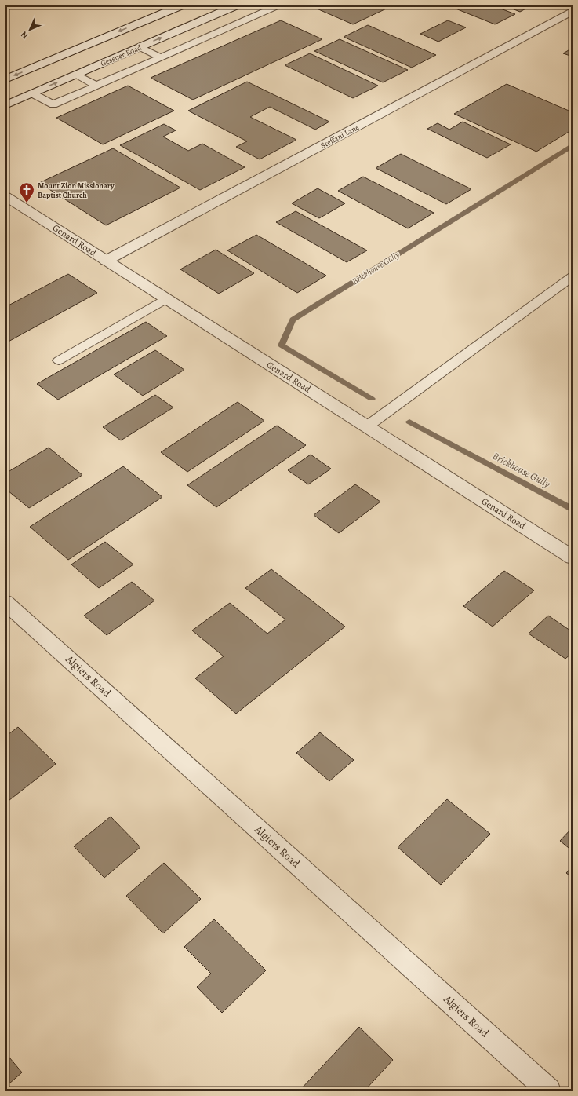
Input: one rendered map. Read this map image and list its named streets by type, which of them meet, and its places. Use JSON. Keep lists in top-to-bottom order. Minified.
{"streets":{"street":["Gessner Road","Steffani Lane","Genard Road","Algiers Road"]},"crossings":[["Steffani Lane","Genard Road"]],"water":["Brickhouse Gully"],"places":{"church":["Mount Zion Missionary Baptist Church"]},"north":"bottom left"}
